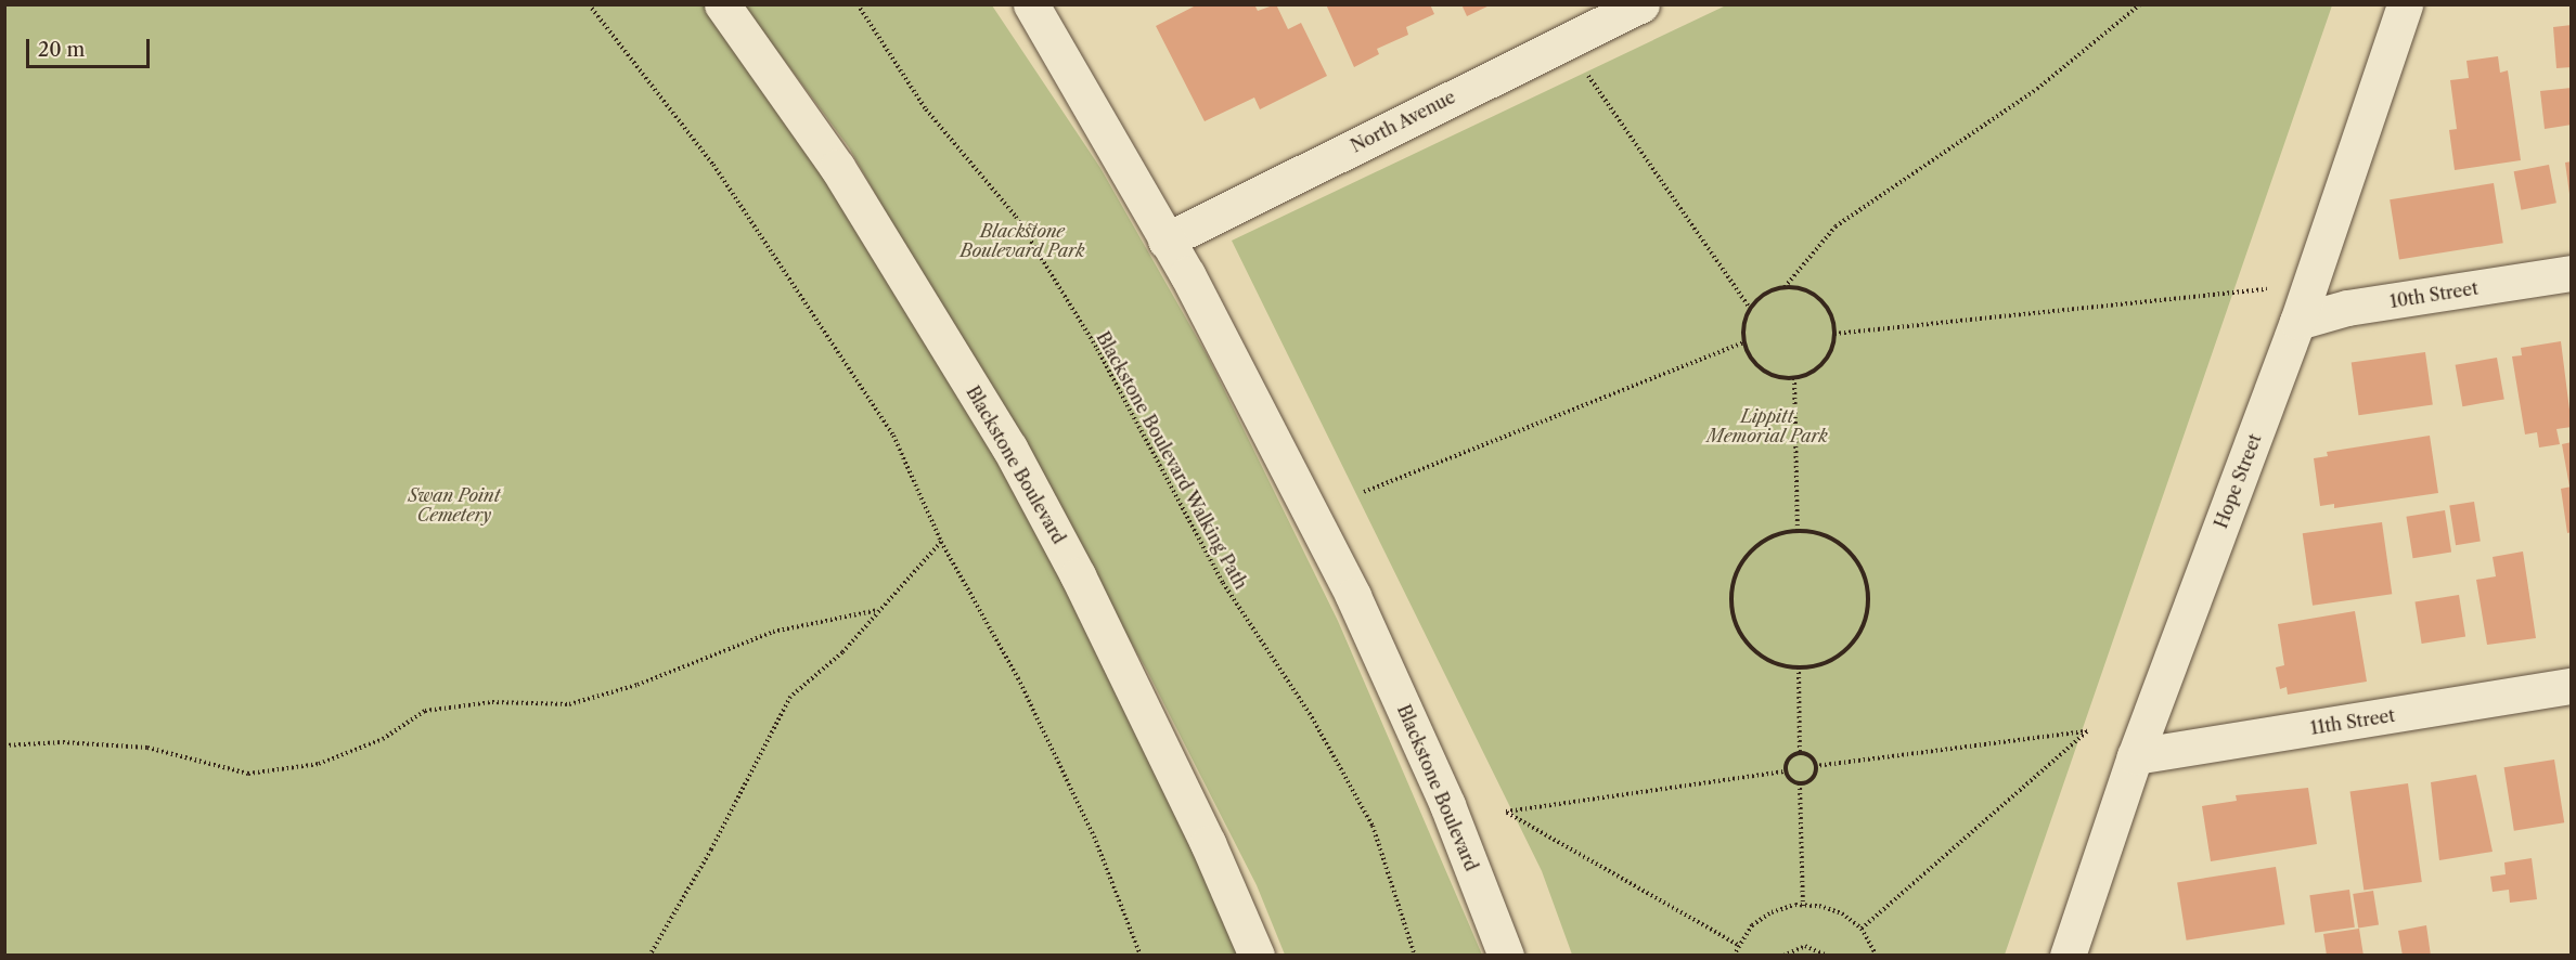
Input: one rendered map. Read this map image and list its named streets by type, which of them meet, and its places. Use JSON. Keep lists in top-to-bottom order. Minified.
{"streets":{"main road":["North Avenue","10th Street","Blackstone Boulevard","Hope Street","11th Street"],"path":["Blackstone Boulevard Walking Path"]},"crossings":[["North Avenue","Blackstone Boulevard"],["10th Street","Hope Street"],["Hope Street","11th Street"]],"parks":["Blackstone Boulevard Park","Lippitt Memorial Park","Swan Point Cemetery"],"scale_bar":"20 m"}
